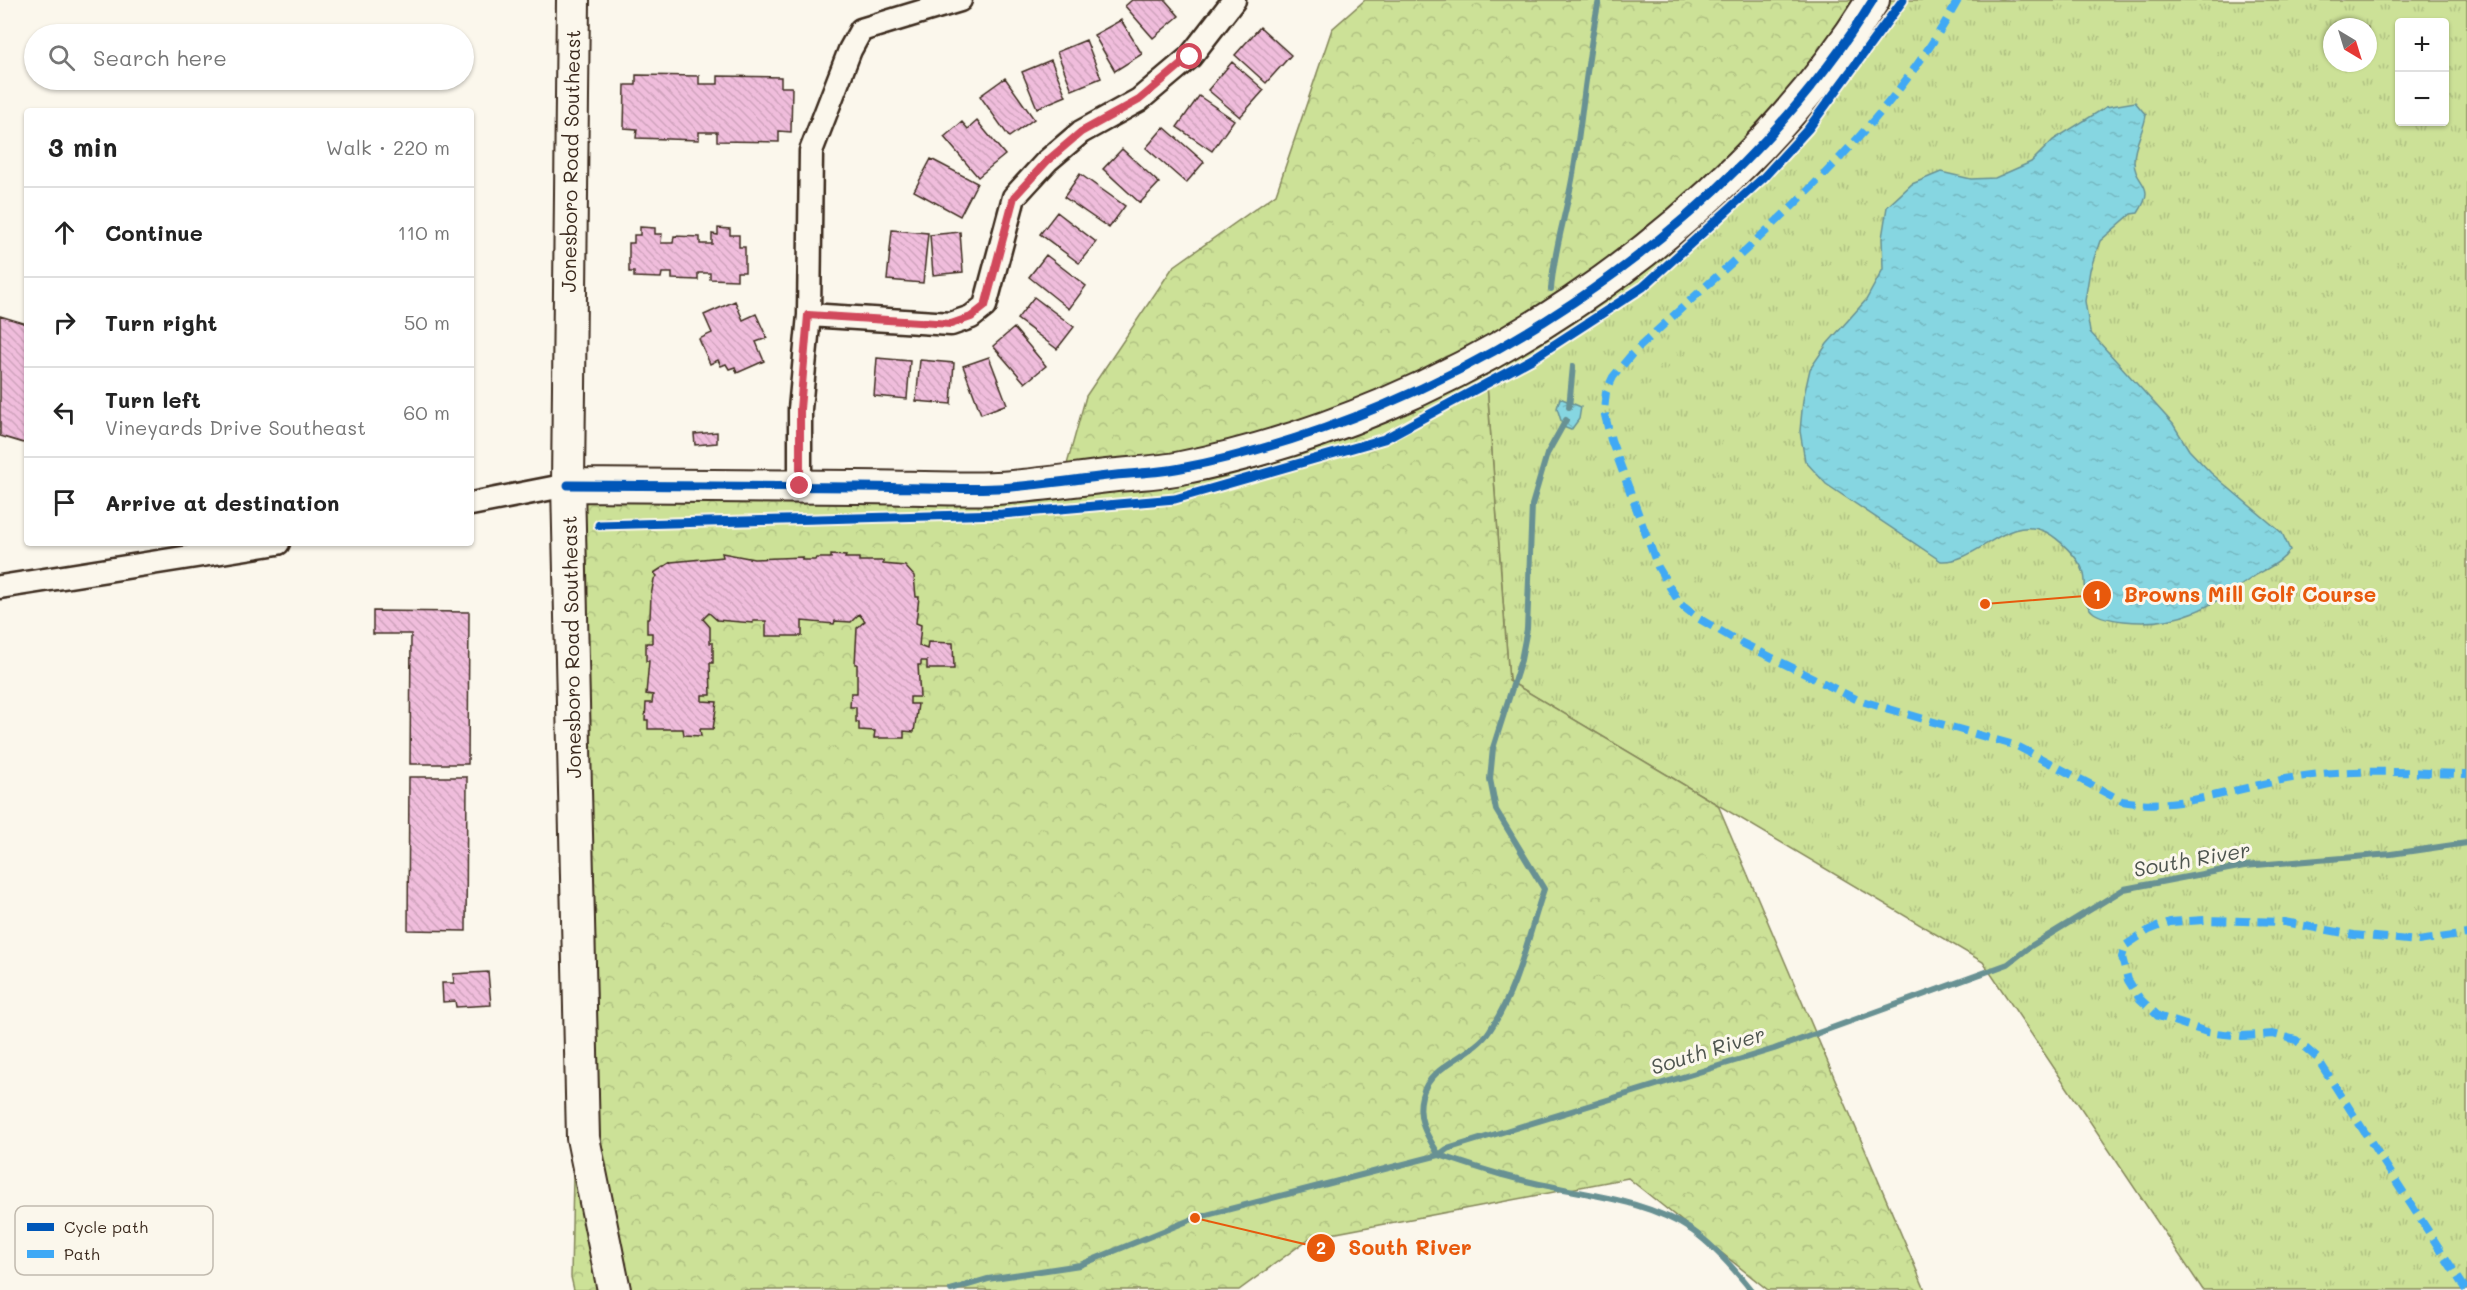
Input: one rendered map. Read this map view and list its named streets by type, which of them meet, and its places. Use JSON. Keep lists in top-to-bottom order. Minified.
{"streets":{"main road":["Jonesboro Road Southeast"]},"water":["South River"],"places":["Browns Mill Golf Course","South River"],"legend":["Cycle path","Path"],"north":"bottom right","page":{"map_buttons":["+","−"],"search":"Search here","heading":["3 min","Walk · 220 m"],"list":[["Continue","110 m"],["Turn right","50 m"],["Turn left","Vineyards Drive Southeast","60 m"],"Arrive at destination"]}}
